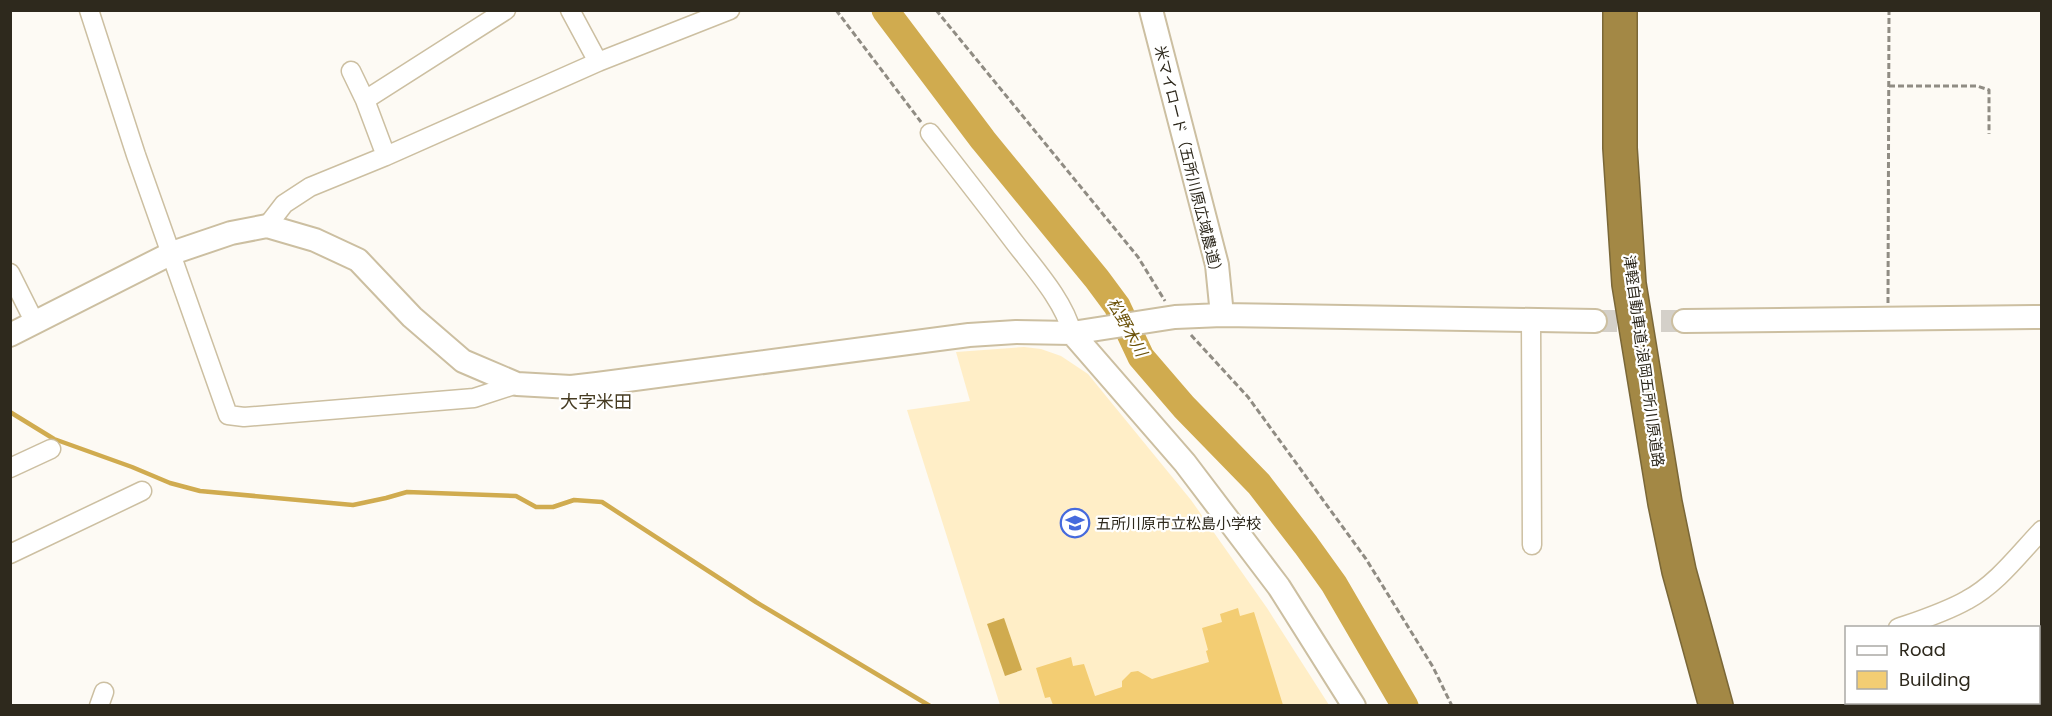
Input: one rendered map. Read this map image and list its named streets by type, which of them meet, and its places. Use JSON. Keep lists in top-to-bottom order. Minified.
{"streets":{"highway":["津軽自動車道;浪岡五所川原道路"],"street":["米マイロード（五所川原広域農道）"]},"districts":["大字米田"],"water":["松野木川"],"places":{"school or university":["五所川原市立松島小学校"]},"legend":["Road","Building"]}
